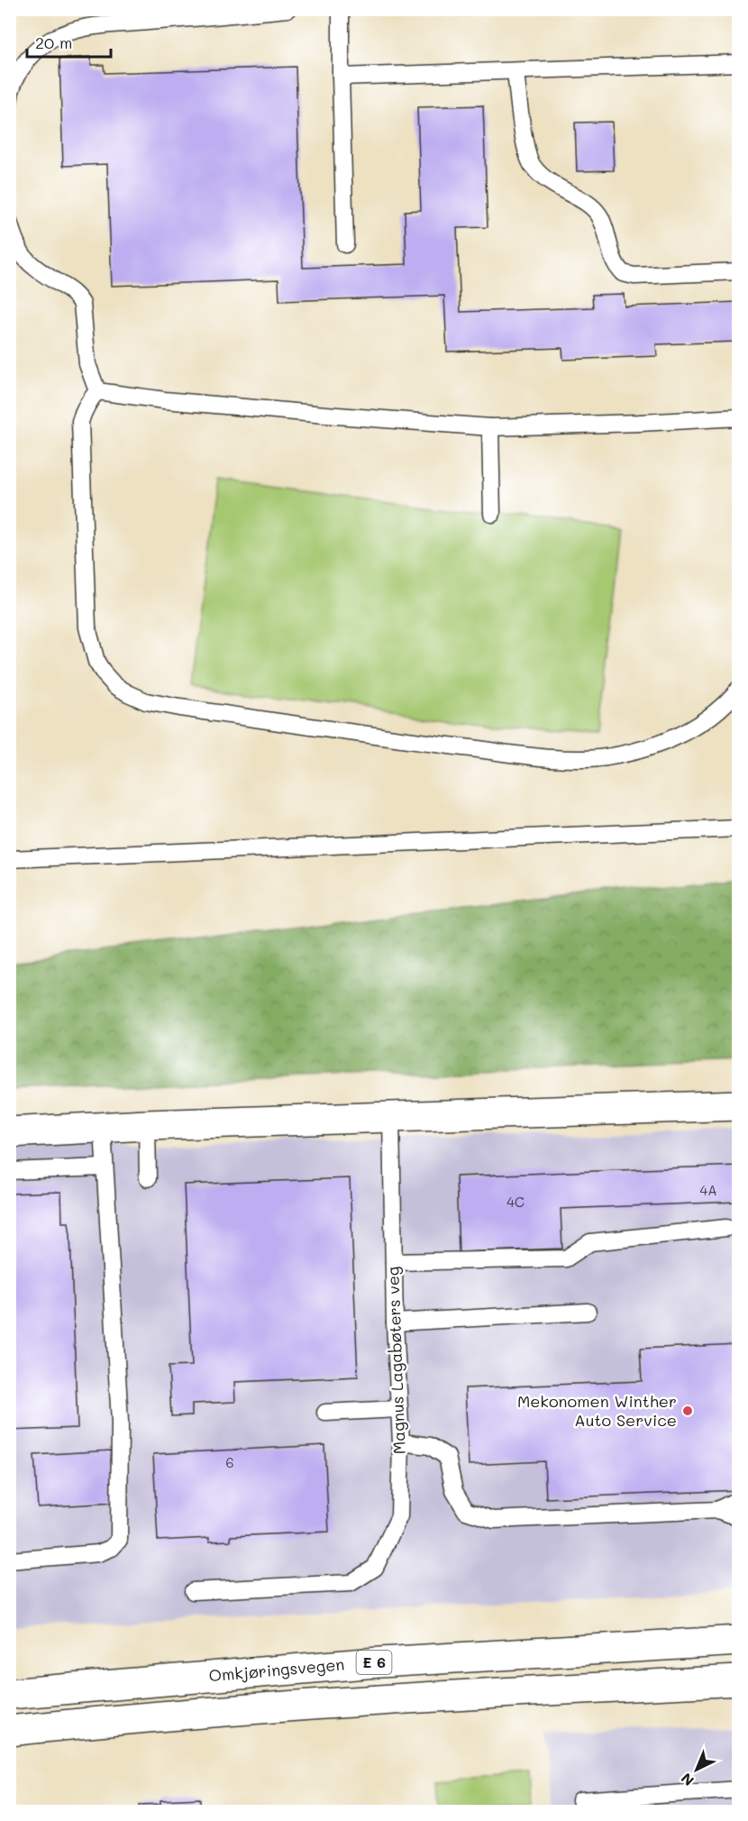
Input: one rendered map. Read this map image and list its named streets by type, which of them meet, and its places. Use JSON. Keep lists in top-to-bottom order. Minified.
{"streets":{"main road":["E 6","Omkjøringsvegen"],"lane":["Magnus Lagabøters veg"]},"places":["Mekonomen Winther Auto Service"],"house_numbers":["4A","4C","6"],"scale_bar":"20 m","north":"bottom left"}
